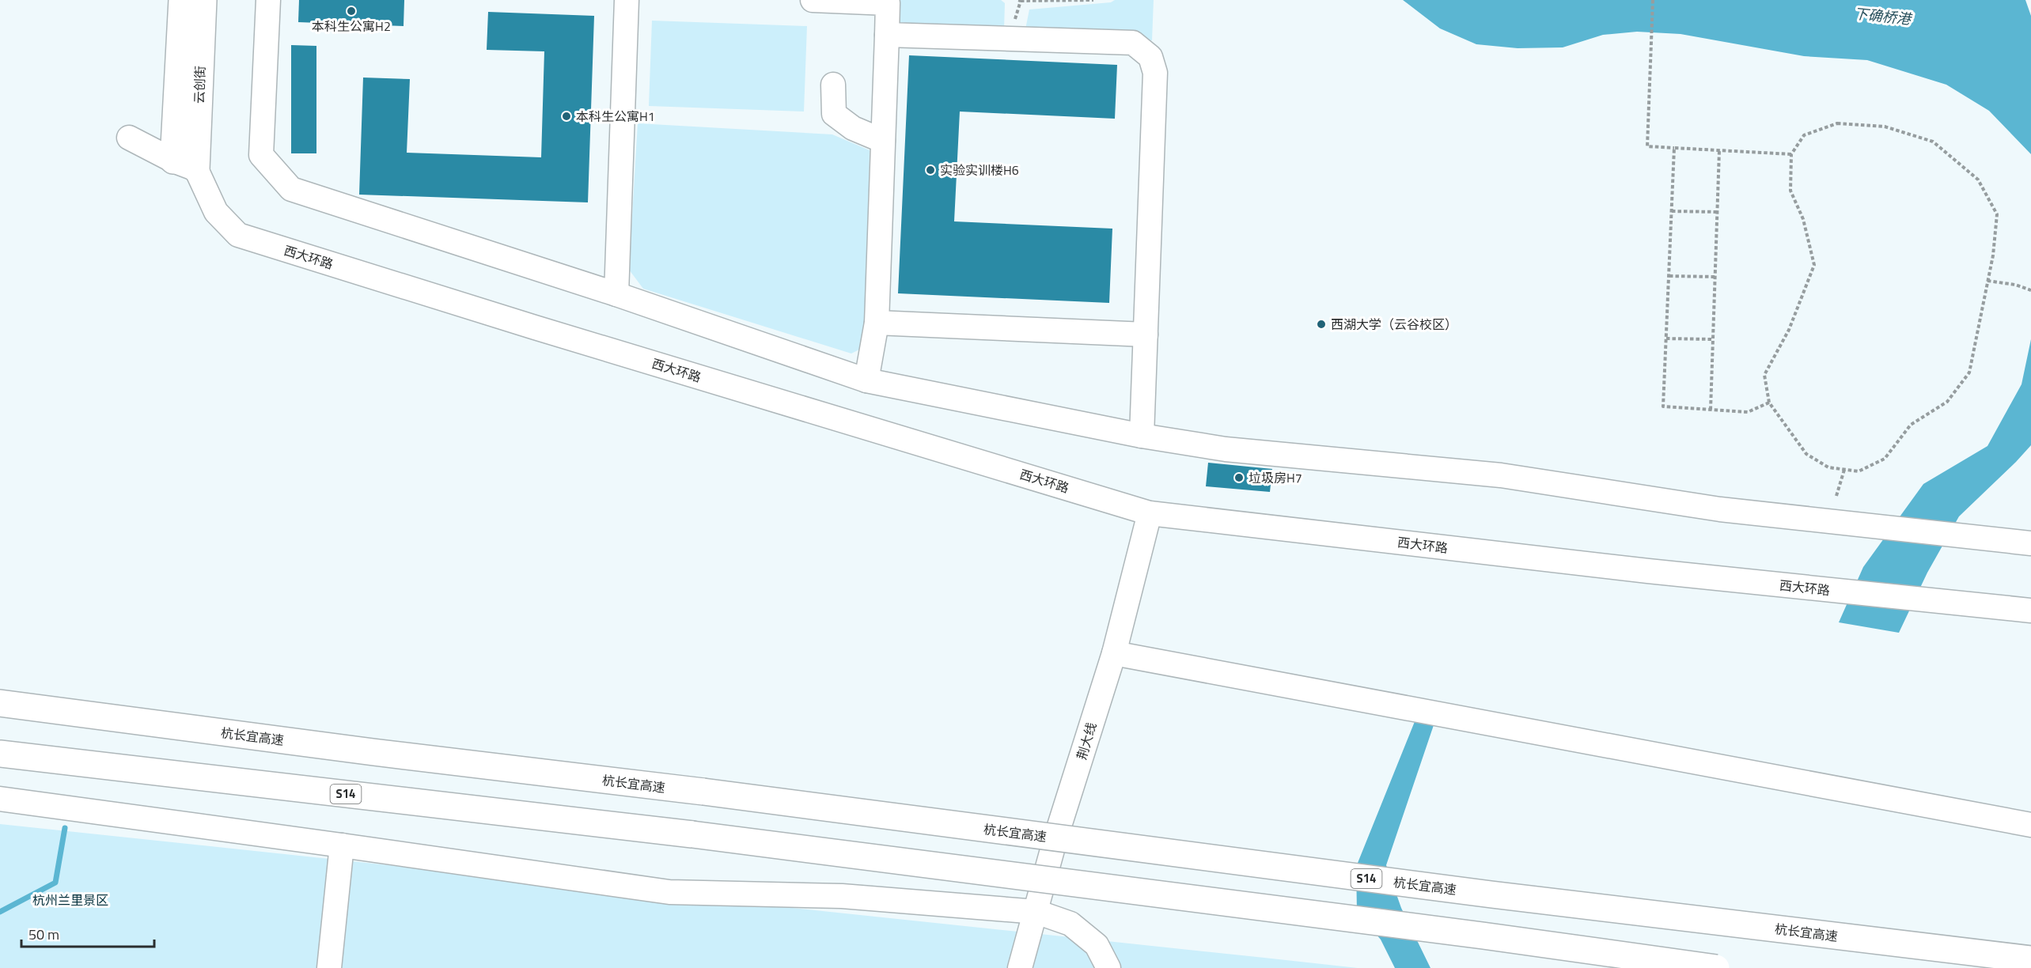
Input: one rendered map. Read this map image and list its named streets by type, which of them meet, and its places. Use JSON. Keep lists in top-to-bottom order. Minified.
{"streets":{"main road":["云创街","杭长宜高速","S14"],"street":["西大环路","荆大线"]},"crossings":[["云创街","西大环路"],["西大环路","荆大线"]],"water":["下确桥港"],"parks":["杭州兰里景区"],"places":["本科生公寓H2","本科生公寓H1","实验实训楼H6","西湖大学（云谷校区）","垃圾房H7"],"scale_bar":"50 m"}
